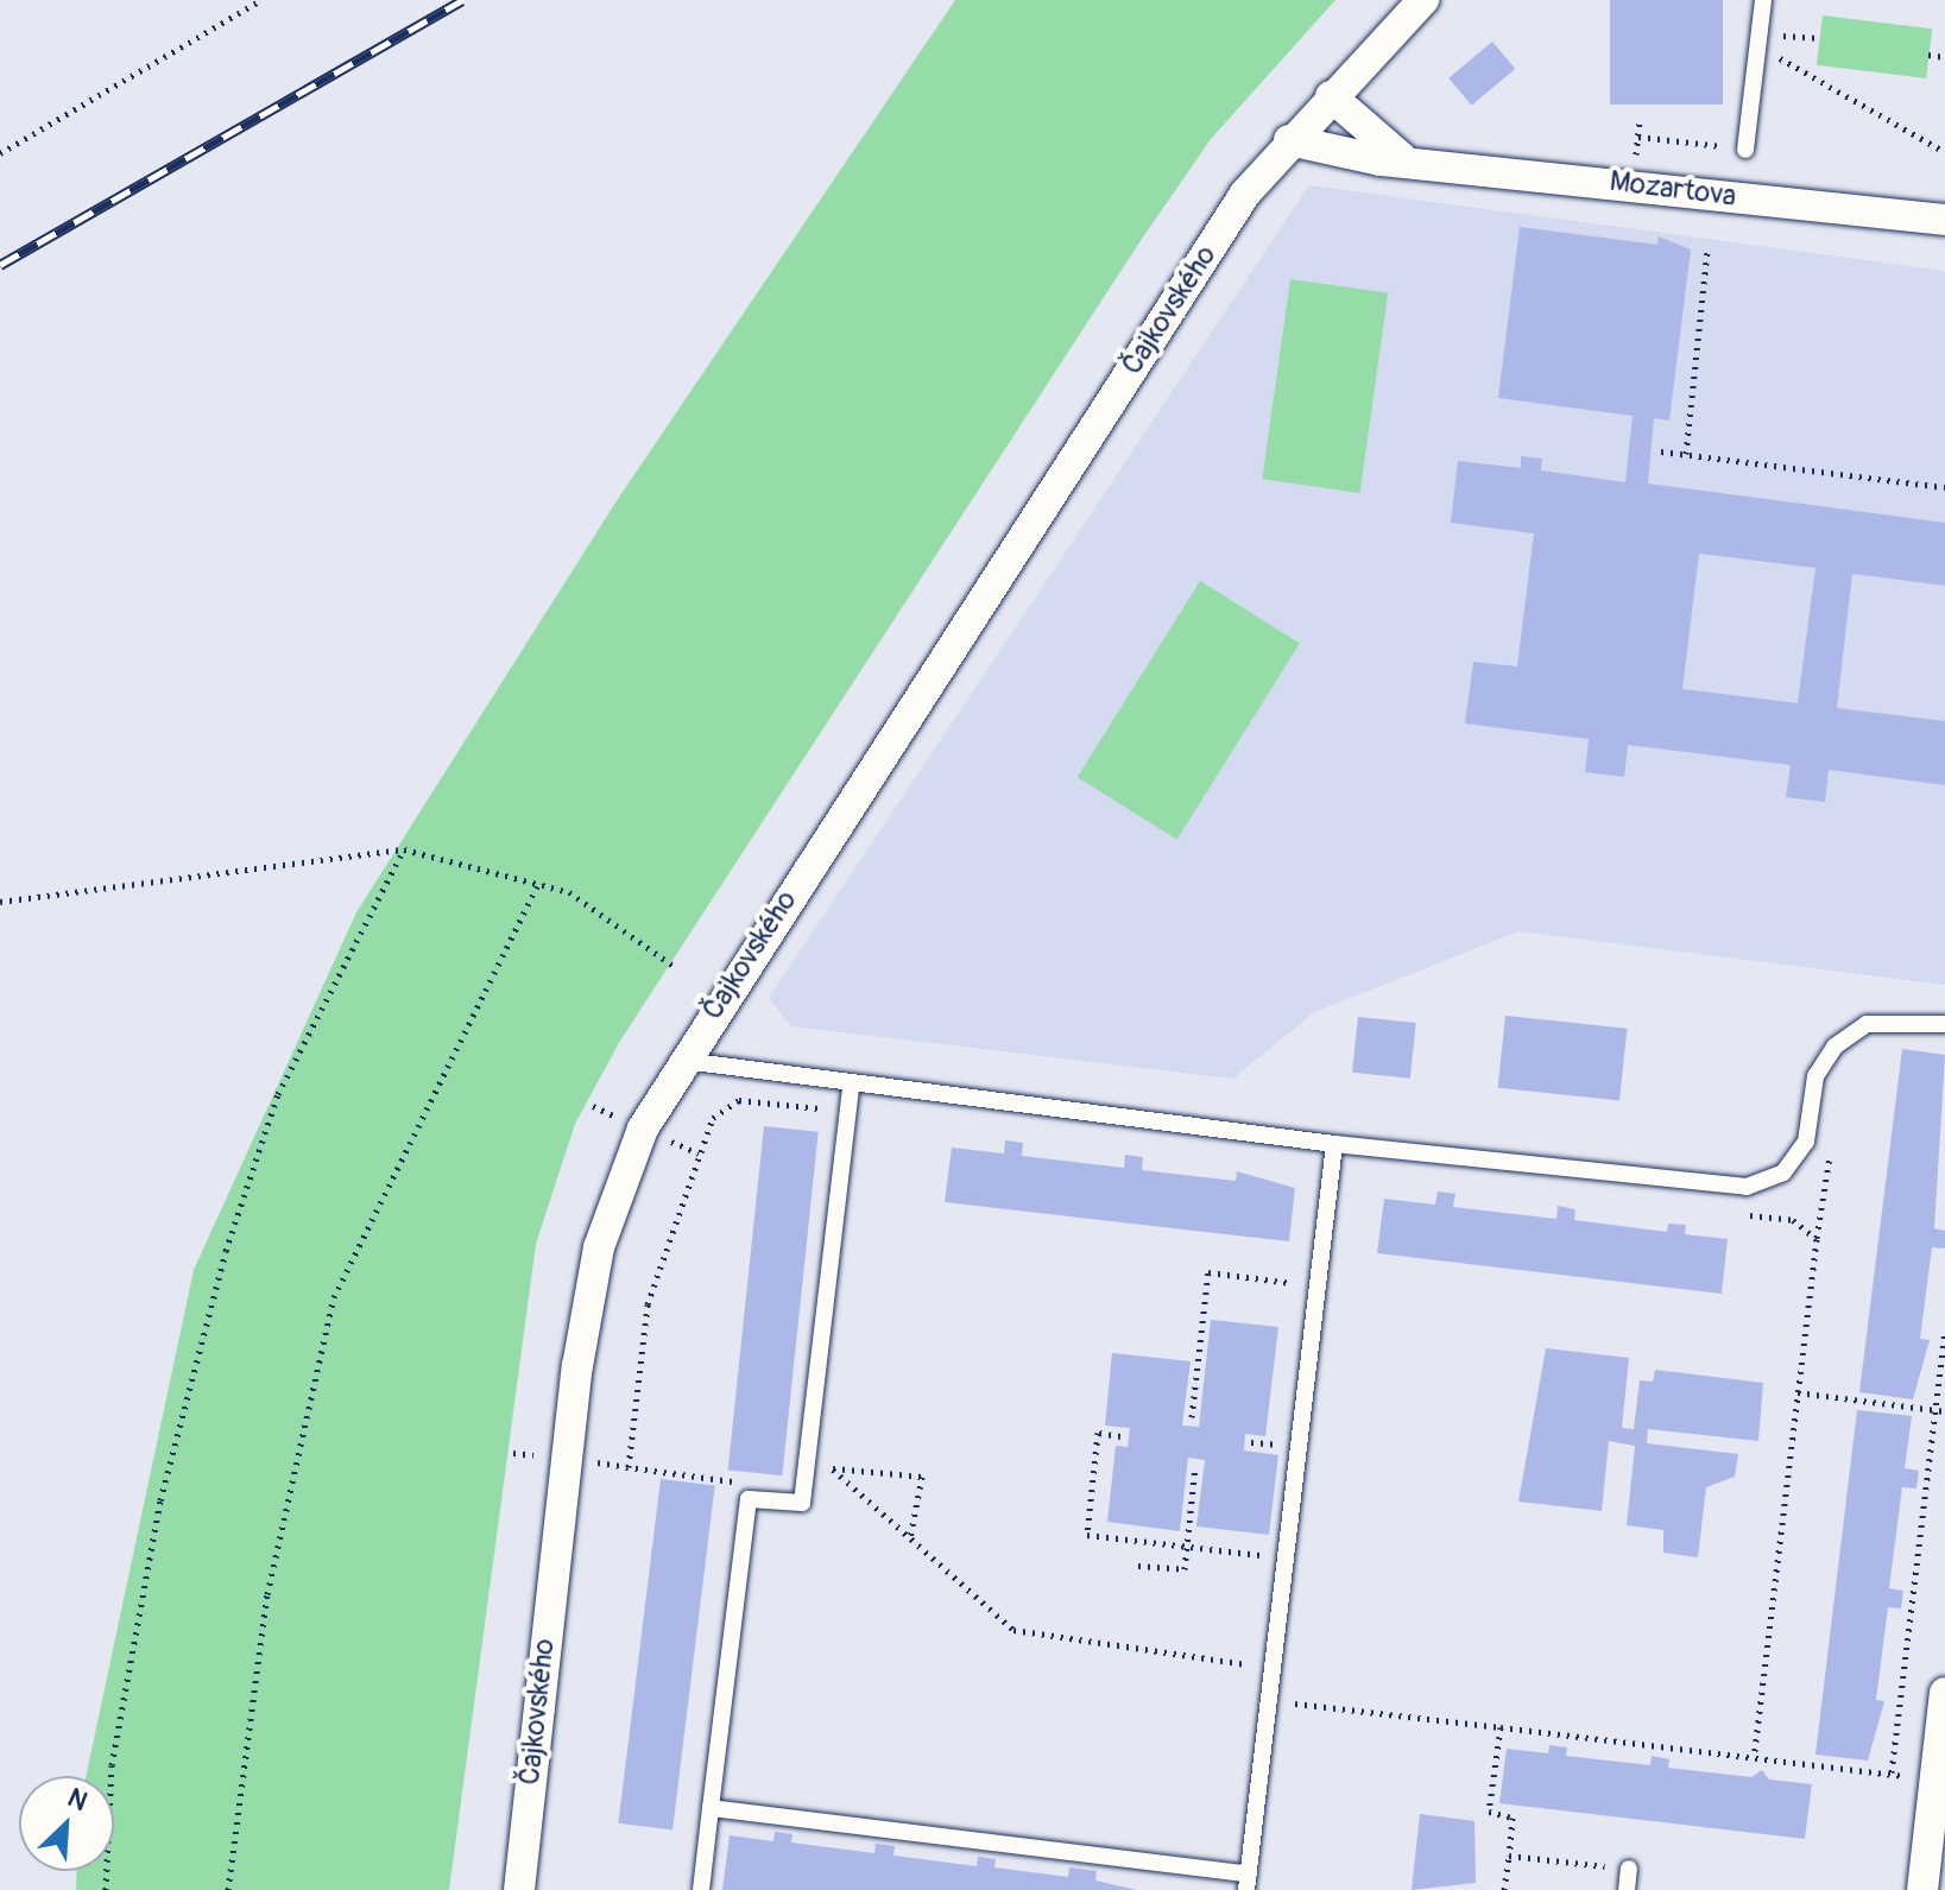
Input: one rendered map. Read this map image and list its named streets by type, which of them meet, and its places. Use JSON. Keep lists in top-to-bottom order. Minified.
{"streets":{"street":["Mozartova","Čajkovského"]},"crossings":[["Mozartova","Čajkovského"]],"north":"top right"}
